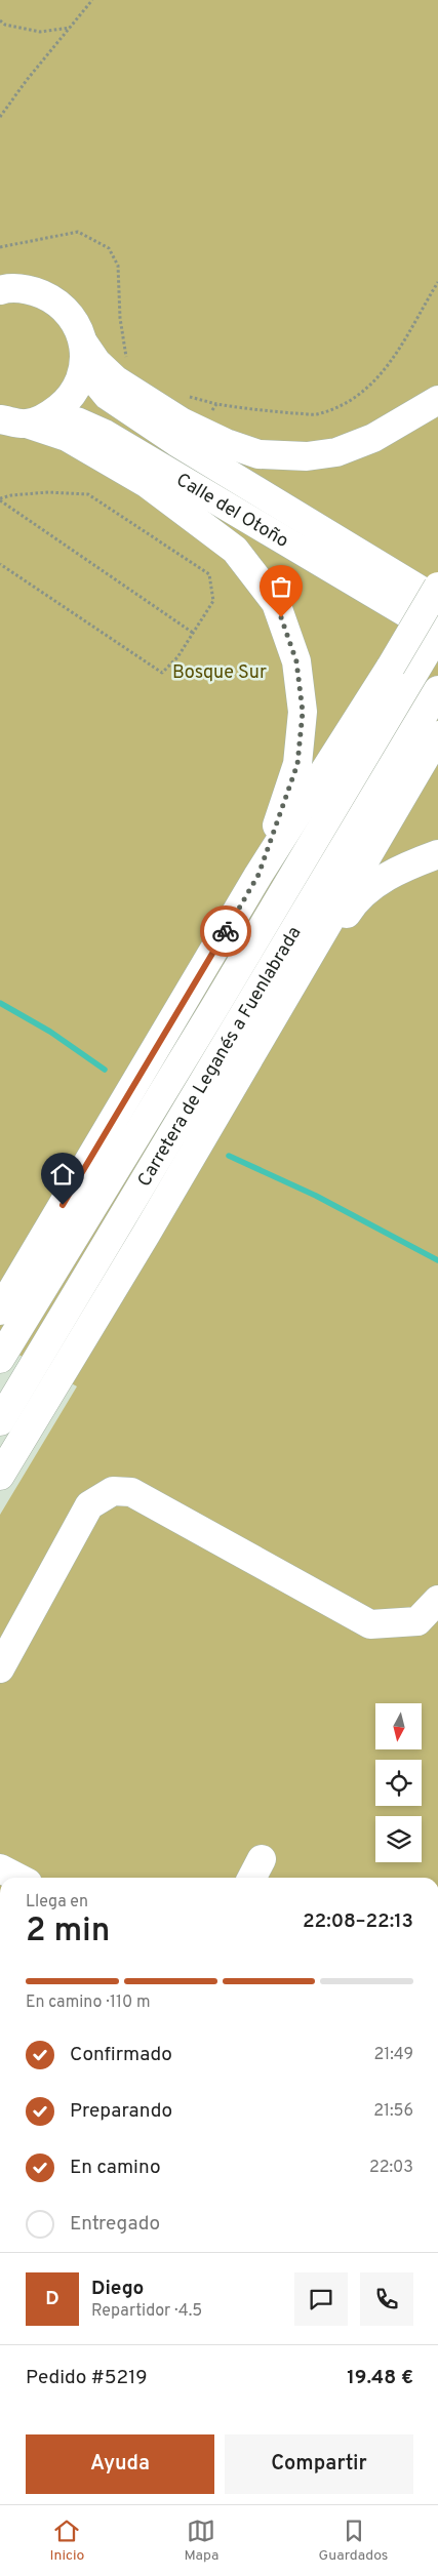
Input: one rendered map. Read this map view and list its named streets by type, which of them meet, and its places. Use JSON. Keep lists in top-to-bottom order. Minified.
{"streets":{"main road":["Calle del Otoño","Carretera de Leganés a Fuenlabrada"]},"crossings":[["Calle del Otoño","Carretera de Leganés a Fuenlabrada"]],"parks":["Bosque Sur"],"north":"bottom","page":{"heading":["2 min","Llega en","22:08–22:13"],"panel":["Diego","Repartidor · 4.5","Pedido #5219","19.48 €"],"bar":"En camino · 110 m","list":[["Confirmado","21:49"],["Preparando","21:56"],["En camino","22:03"],"Entregado"],"round":"D","buttons":["Ayuda","Compartir"],"tabs":["Inicio","Mapa","Guardados"]}}
